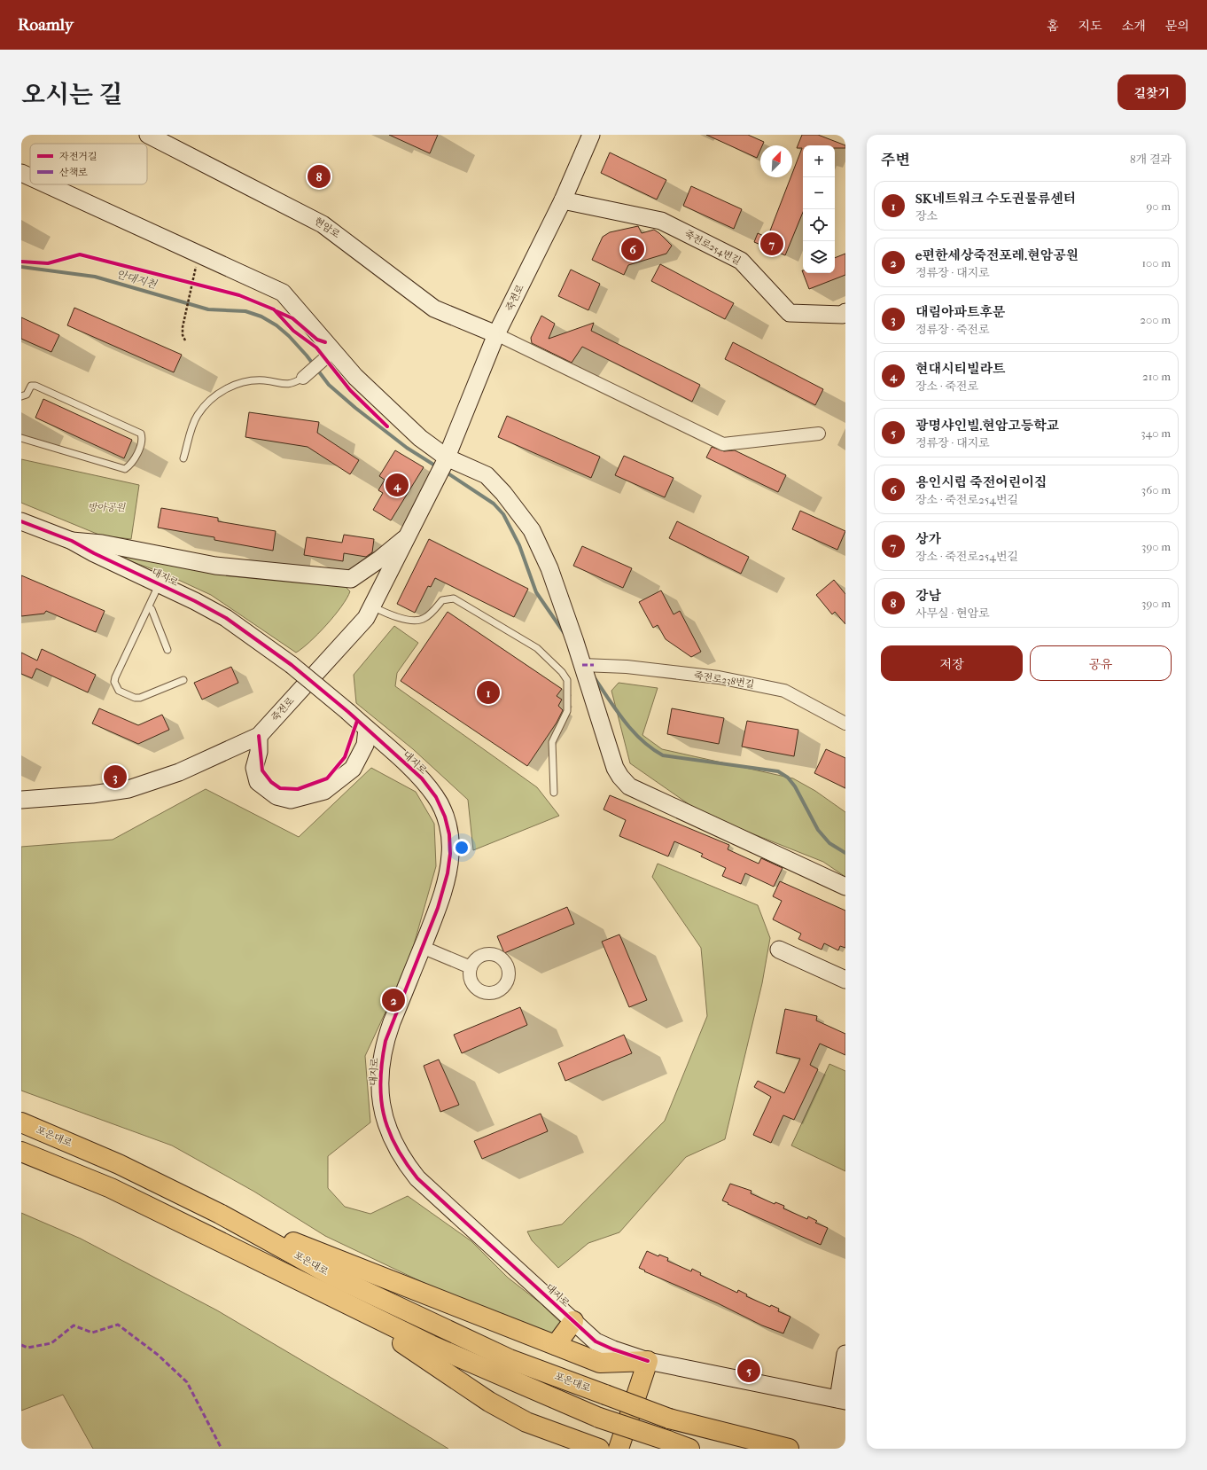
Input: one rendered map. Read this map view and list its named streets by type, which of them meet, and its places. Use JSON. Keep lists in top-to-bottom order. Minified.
{"streets":{"highway":["포은대로"],"street":["현암로","죽전로254번길","죽전로","대지로","죽전로238번길"]},"crossings":[["현암로","죽전로"],["죽전로254번길","죽전로"]],"water":["안대지천"],"parks":["방아공원"],"legend":["자전거길","산책로"],"north":"top right","page":{"header":"Roamly","nav":["홈","지도","소개","문의"],"title":"오시는 길","buttons":["길찾기",["저장","공유"]],"heading":["주변","8개 결과"],"map_buttons":["+","−"],"pins":["8","7","6","4","1","3","2","5"],"list":[{"mark":"1","name":"SK네트워크 수도권물류센터","note":"장소","value":"90 m"},{"mark":"2","name":"e편한세상죽전포레.현암공원","note":"정류장 · 대지로","value":"100 m"},{"mark":"3","name":"대림아파트후문","note":"정류장 · 죽전로","value":"200 m"},{"mark":"4","name":"현대시티빌라트","note":"장소 · 죽전로","value":"210 m"},{"mark":"5","name":"광명샤인빌.현암고등학교","note":"정류장 · 대지로","value":"340 m"},{"mark":"6","name":"용인시립 죽전어린이집","note":"장소 · 죽전로254번길","value":"360 m"},{"mark":"7","name":"상가","note":"장소 · 죽전로254번길","value":"390 m"},{"mark":"8","name":"강남","note":"사무실 · 현암로","value":"390 m"}]}}
